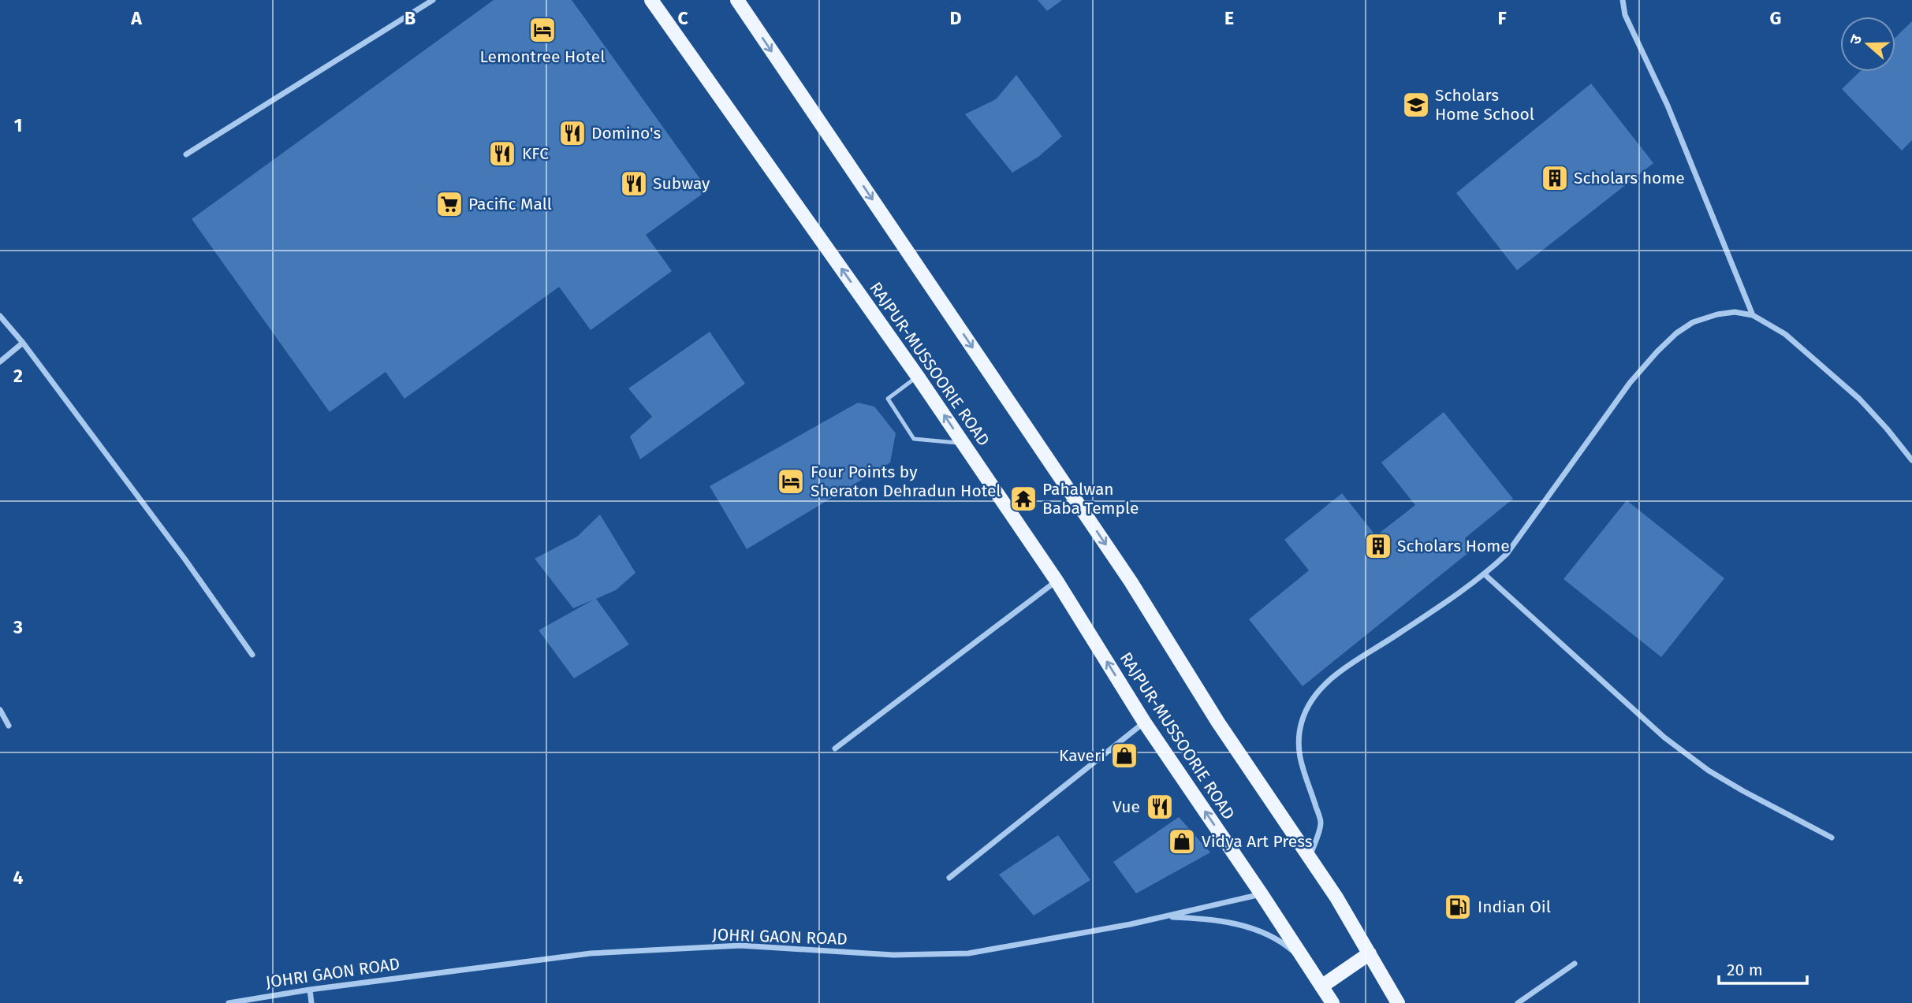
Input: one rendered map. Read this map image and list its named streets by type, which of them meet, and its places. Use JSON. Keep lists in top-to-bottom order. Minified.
{"streets":{"main road":["RAJPUR-MUSSOORIE ROAD"],"street":["JOHRI GAON ROAD"]},"crossings":[["RAJPUR-MUSSOORIE ROAD","JOHRI GAON ROAD"]],"places":{"hotel":["Lemontree Hotel","Four Points by Sheraton Dehradun Hotel"],"school or university":["Scholars Home School"],"restaurant":["Domino's","KFC","Subway","Vue"],"building":["Scholars home","Scholars Home"],"supermarket":["Pacific Mall"],"temple":["Pahalwan Baba Temple"],"shop":["Kaveri","Vidya Art Press"],"fuel station":["Indian Oil"]},"scale_bar":"20 m","north":"left","grid":{"columns":["A","B","C","D","E","F","G"],"rows":["1","2","3","4"]}}
